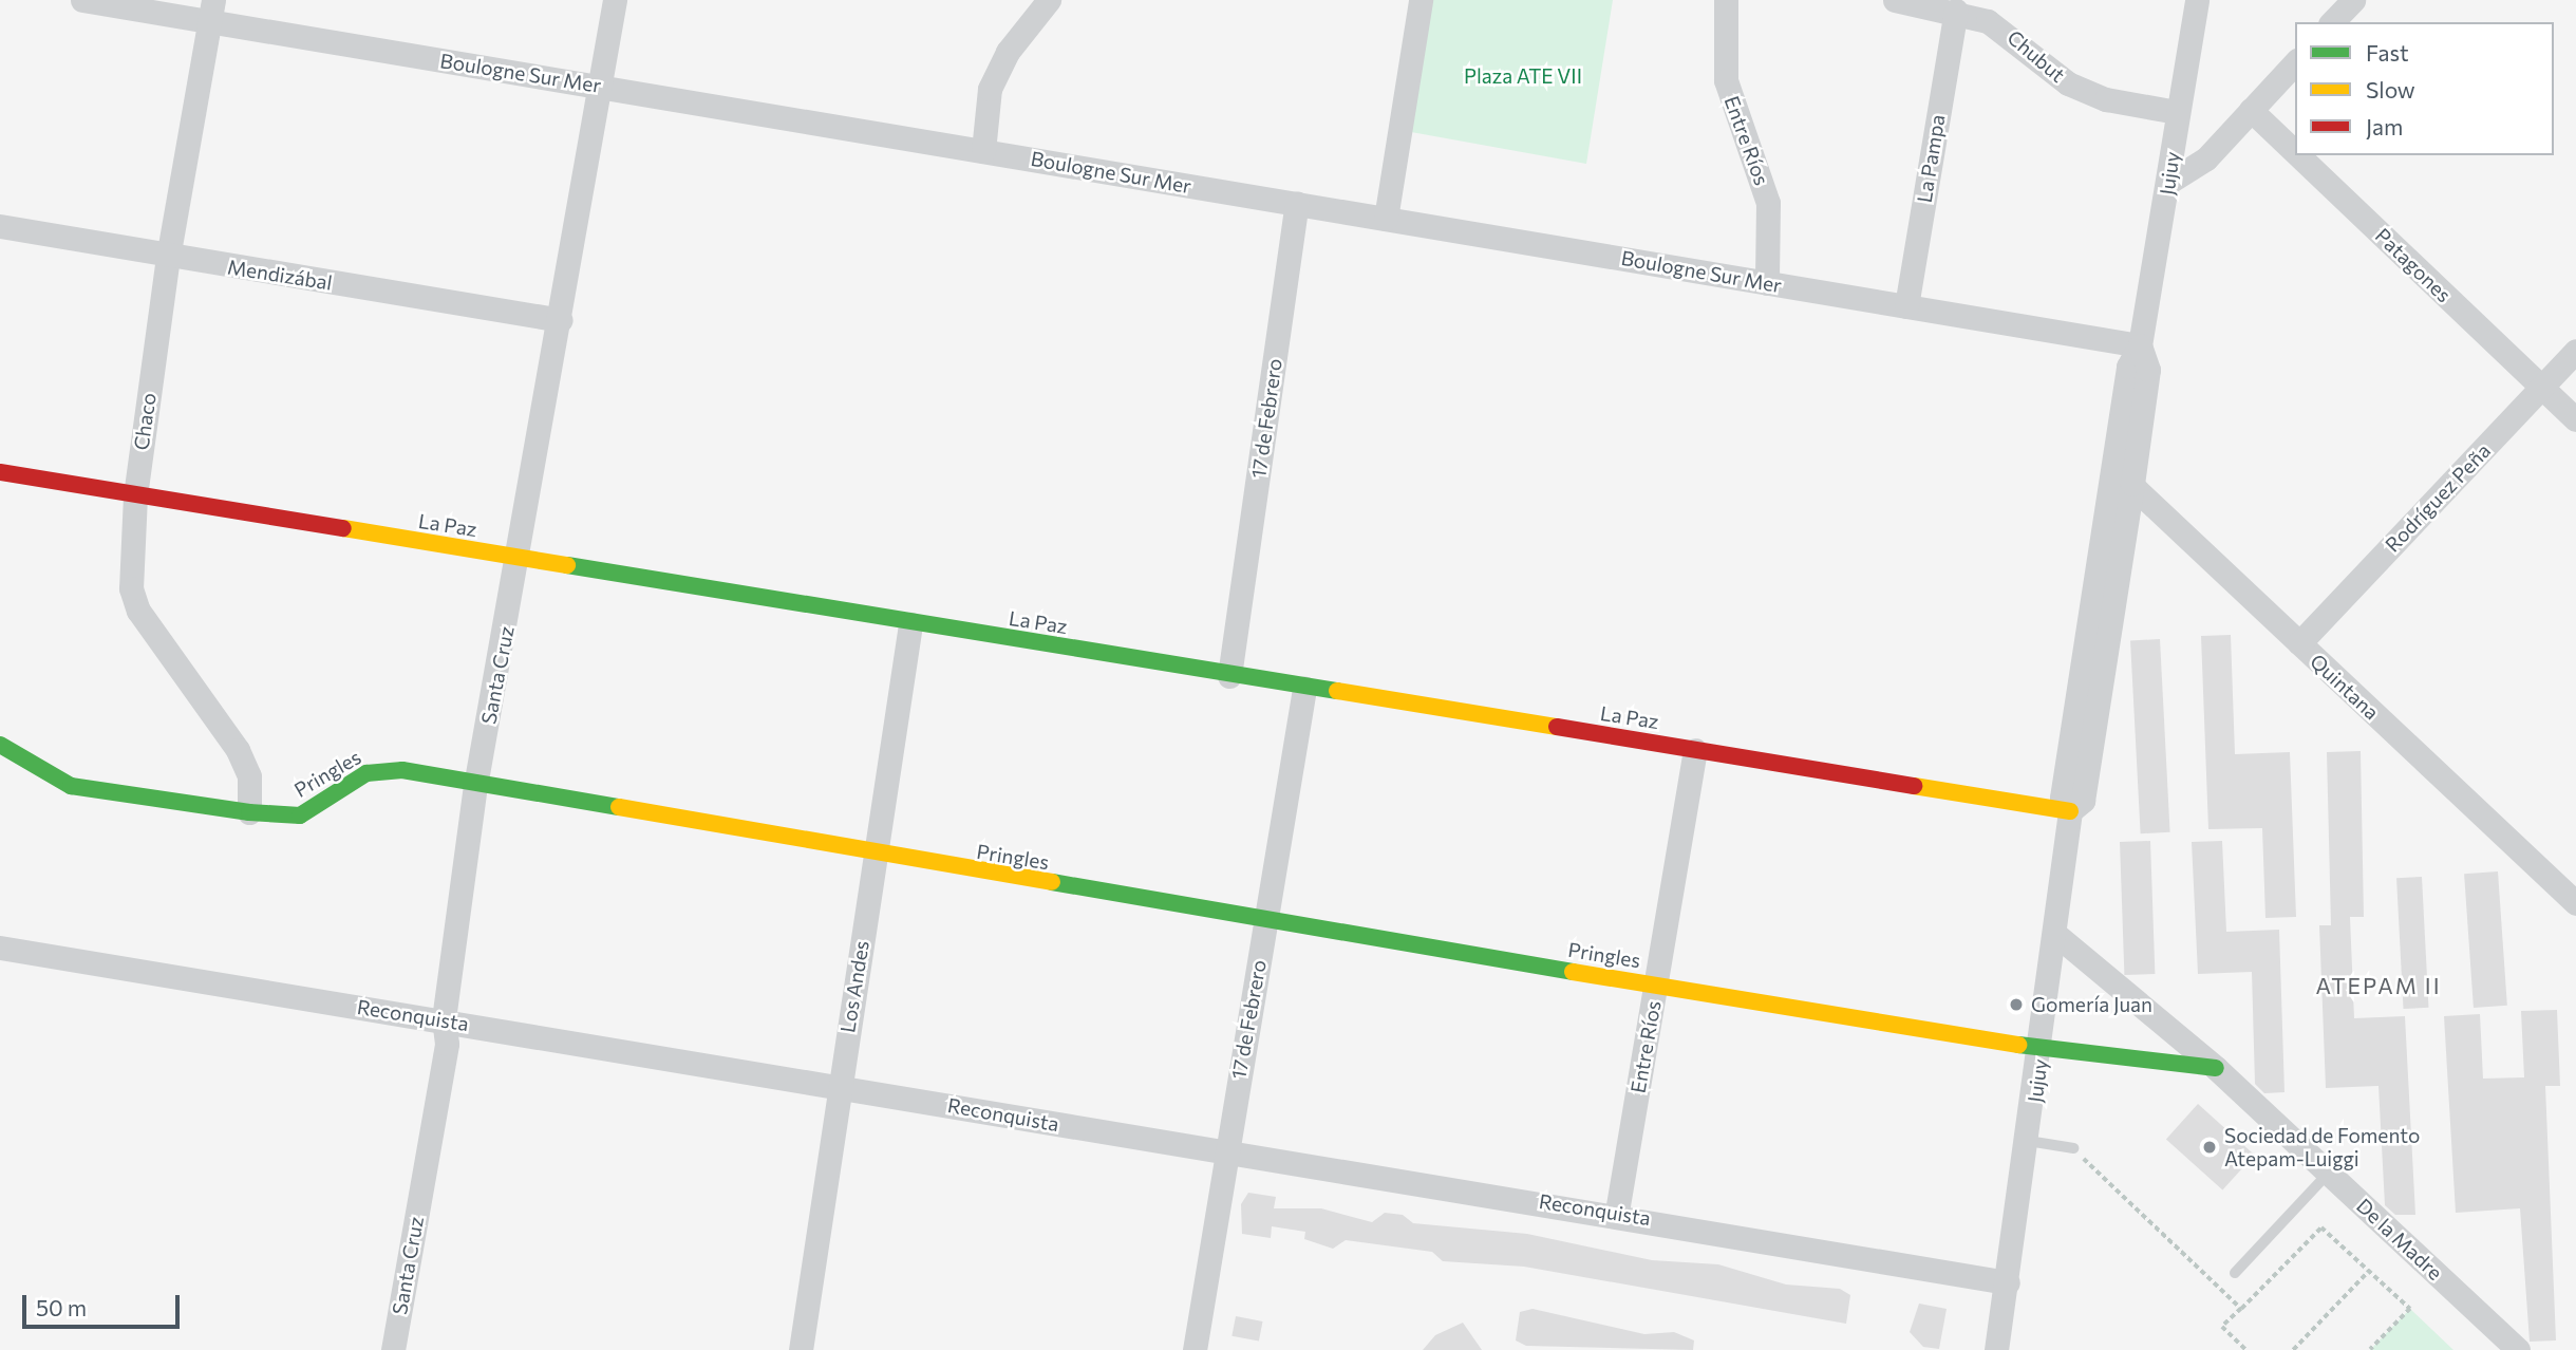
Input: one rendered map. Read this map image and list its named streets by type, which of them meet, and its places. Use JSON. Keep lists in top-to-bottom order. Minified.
{"streets":{"street":["Chubut","Boulogne Sur Mer","Entre Ríos","La Pampa","Jujuy","Patagones","Mendizábal","17 de Febrero","Chaco","Rodríguez Peña","La Paz","Santa Cruz","Quintana","Pringles","Los Andes","Reconquista","De la Madre"]},"crossings":[["Chubut","La Pampa"],["Chubut","Jujuy"],["Boulogne Sur Mer","Entre Ríos"],["Boulogne Sur Mer","La Pampa"],["Boulogne Sur Mer","Jujuy"],["Boulogne Sur Mer","17 de Febrero"],["Boulogne Sur Mer","Chaco"],["Boulogne Sur Mer","Santa Cruz"],["Entre Ríos","La Paz"],["Entre Ríos","Pringles"],["Entre Ríos","Reconquista"],["Jujuy","La Paz"],["Jujuy","Quintana"],["Jujuy","Pringles"],["Jujuy","Reconquista"],["Jujuy","De la Madre"],["Patagones","Rodríguez Peña"],["Mendizábal","Chaco"],["Mendizábal","Santa Cruz"],["17 de Febrero","La Paz"],["17 de Febrero","Pringles"],["17 de Febrero","Reconquista"],["Chaco","La Paz"],["Chaco","Pringles"],["Rodríguez Peña","Quintana"],["La Paz","Santa Cruz"],["La Paz","Los Andes"],["Santa Cruz","Pringles"],["Santa Cruz","Reconquista"],["Pringles","Los Andes"],["Los Andes","Reconquista"]],"districts":["ATEPAM II"],"parks":["Plaza ATE VII"],"places":["Gomería Juan","Sociedad de Fomento Atepam-Luiggi"],"legend":["Fast","Slow","Jam"],"scale_bar":"50 m"}
